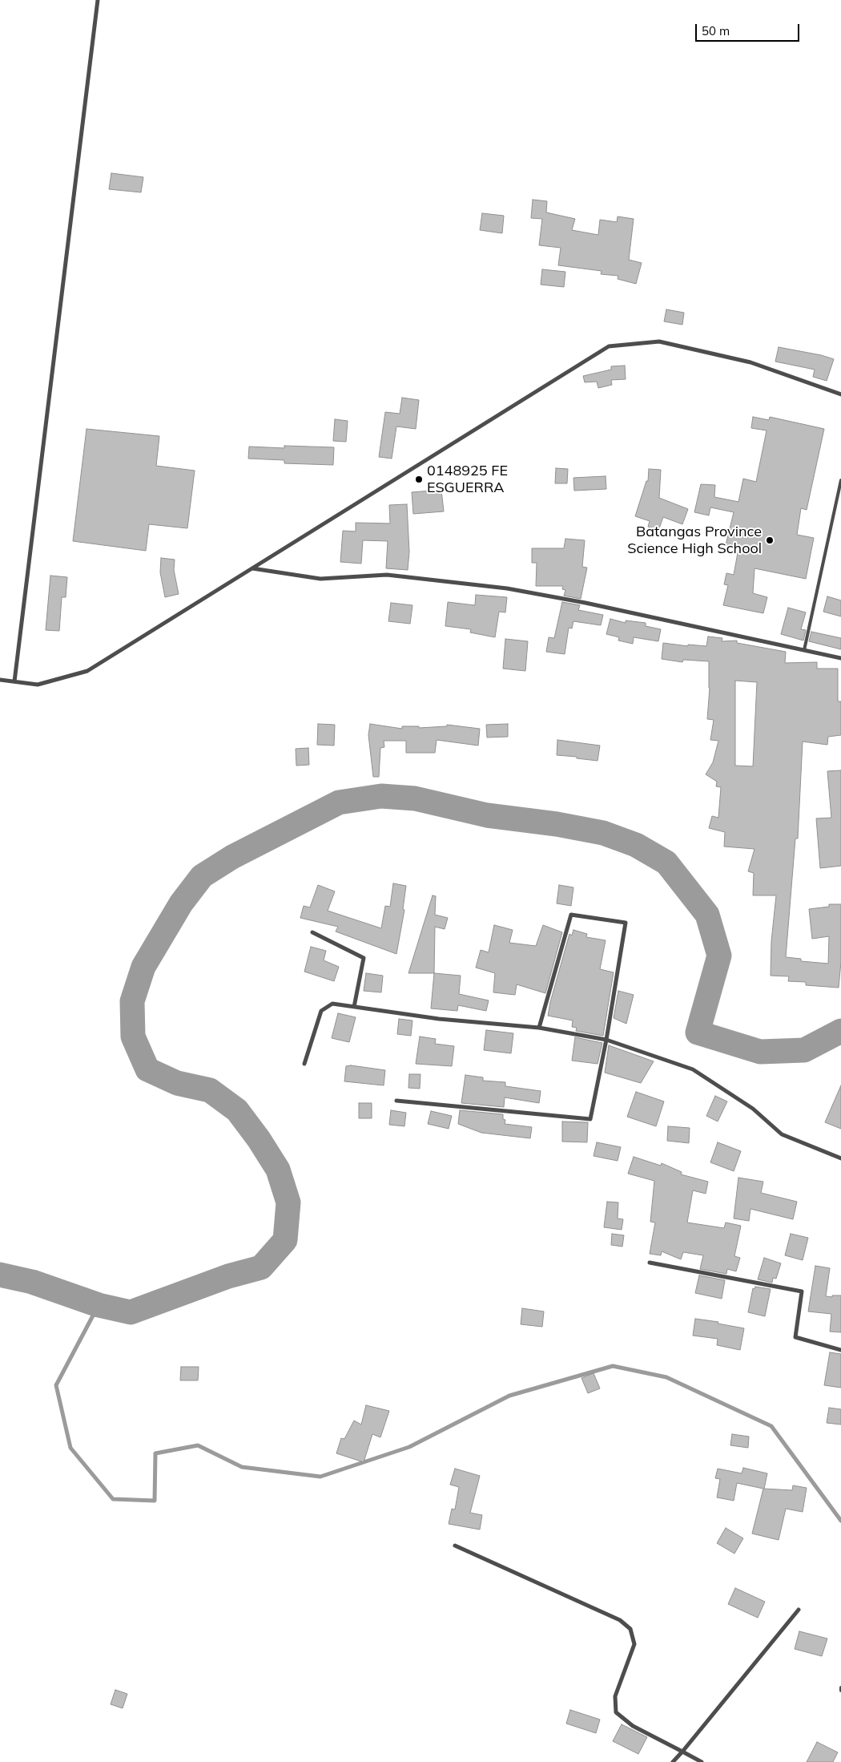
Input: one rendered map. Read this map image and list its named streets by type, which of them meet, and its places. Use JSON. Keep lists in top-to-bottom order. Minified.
{"places":["0148925 FE ESGUERRA","Batangas Province Science High School"],"scale_bar":"50 m"}
